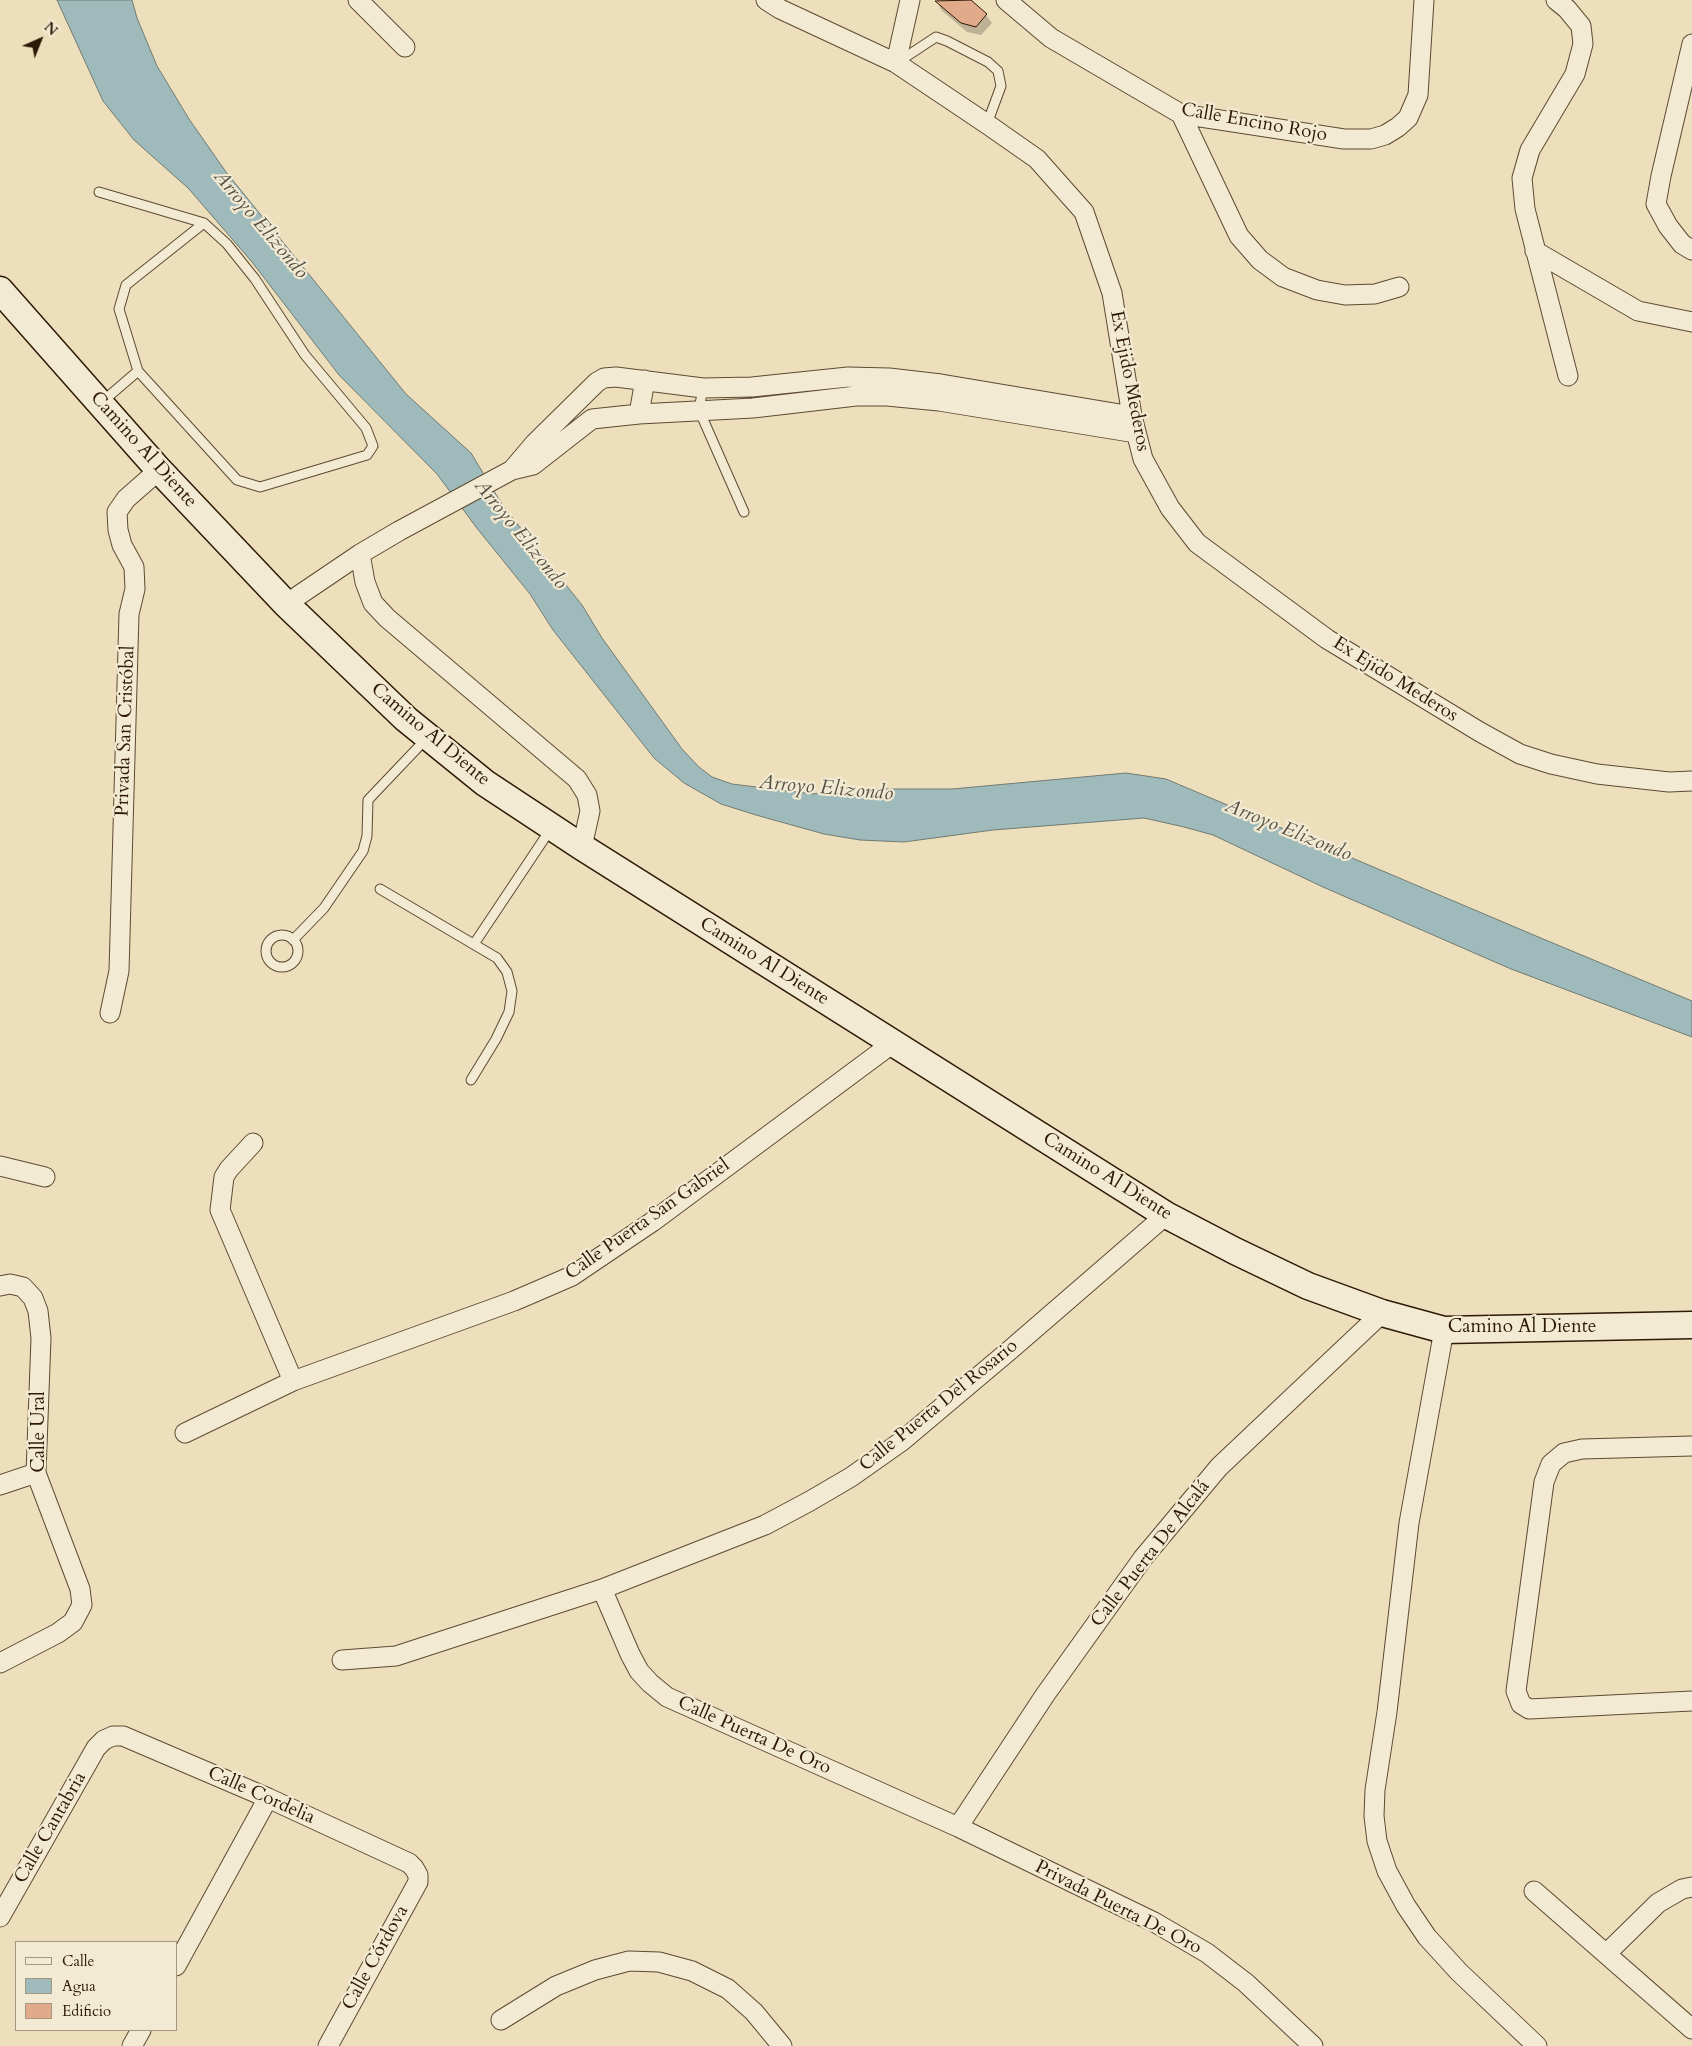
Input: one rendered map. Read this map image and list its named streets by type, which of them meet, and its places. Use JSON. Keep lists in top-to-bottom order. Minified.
{"streets":{"street":["Calle Encino Rojo","Ex Ejido Mederos","Camino Al Diente","Privada San Cristóbal","Calle Puerta San Gabriel","Calle Puerta Del Rosario","Calle Ural","Calle Puerta De Alcalá","Calle Puerta De Oro","Calle Cordelia","Calle Cantabria","Privada Puerta De Oro","Calle Córdova"]},"crossings":[["Camino Al Diente","Privada San Cristóbal"],["Camino Al Diente","Calle Puerta San Gabriel"],["Camino Al Diente","Calle Puerta Del Rosario"],["Camino Al Diente","Calle Puerta De Alcalá"],["Calle Puerta Del Rosario","Calle Puerta De Oro"],["Calle Puerta De Alcalá","Calle Puerta De Oro"],["Calle Puerta De Alcalá","Privada Puerta De Oro"],["Calle Puerta De Oro","Privada Puerta De Oro"],["Calle Cordelia","Calle Cantabria"],["Calle Cordelia","Calle Córdova"]],"water":["Arroyo Elizondo"],"legend":["Calle","Agua","Edificio"],"north":"top right"}
